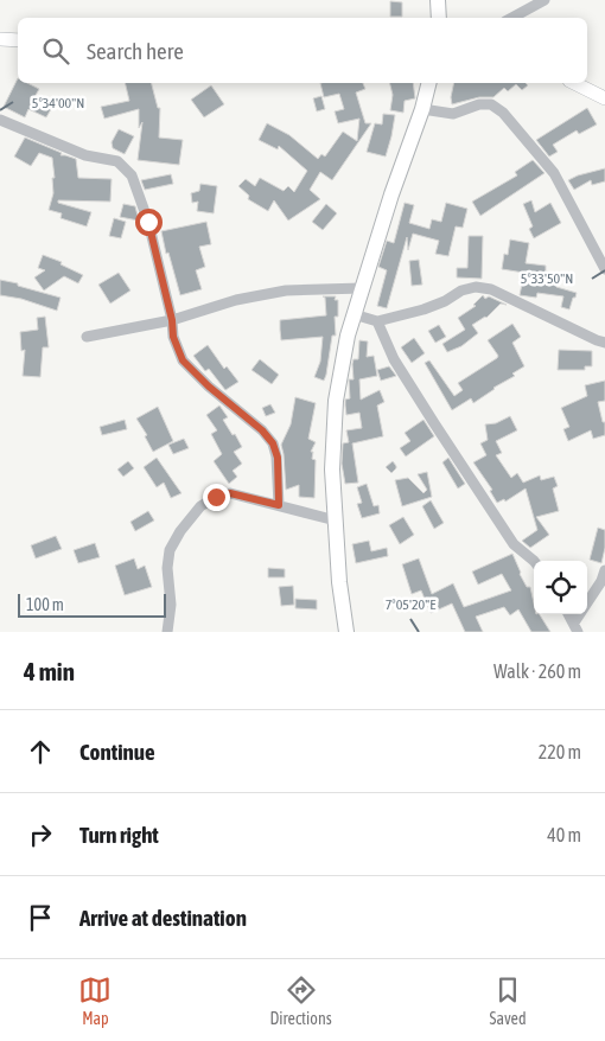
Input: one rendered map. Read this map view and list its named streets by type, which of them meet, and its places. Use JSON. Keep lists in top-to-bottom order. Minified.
{"scale_bar":"100 m","page":{"search":"Search here","scale":"100 m","heading":["4 min","Walk · 260 m"],"list":[["Continue","220 m"],["Turn right","40 m"],"Arrive at destination"],"nav":["Map","Directions","Saved"]},"coordinates":["5°34'00\"N","5°33'50\"N","7°05'20\"E"]}
